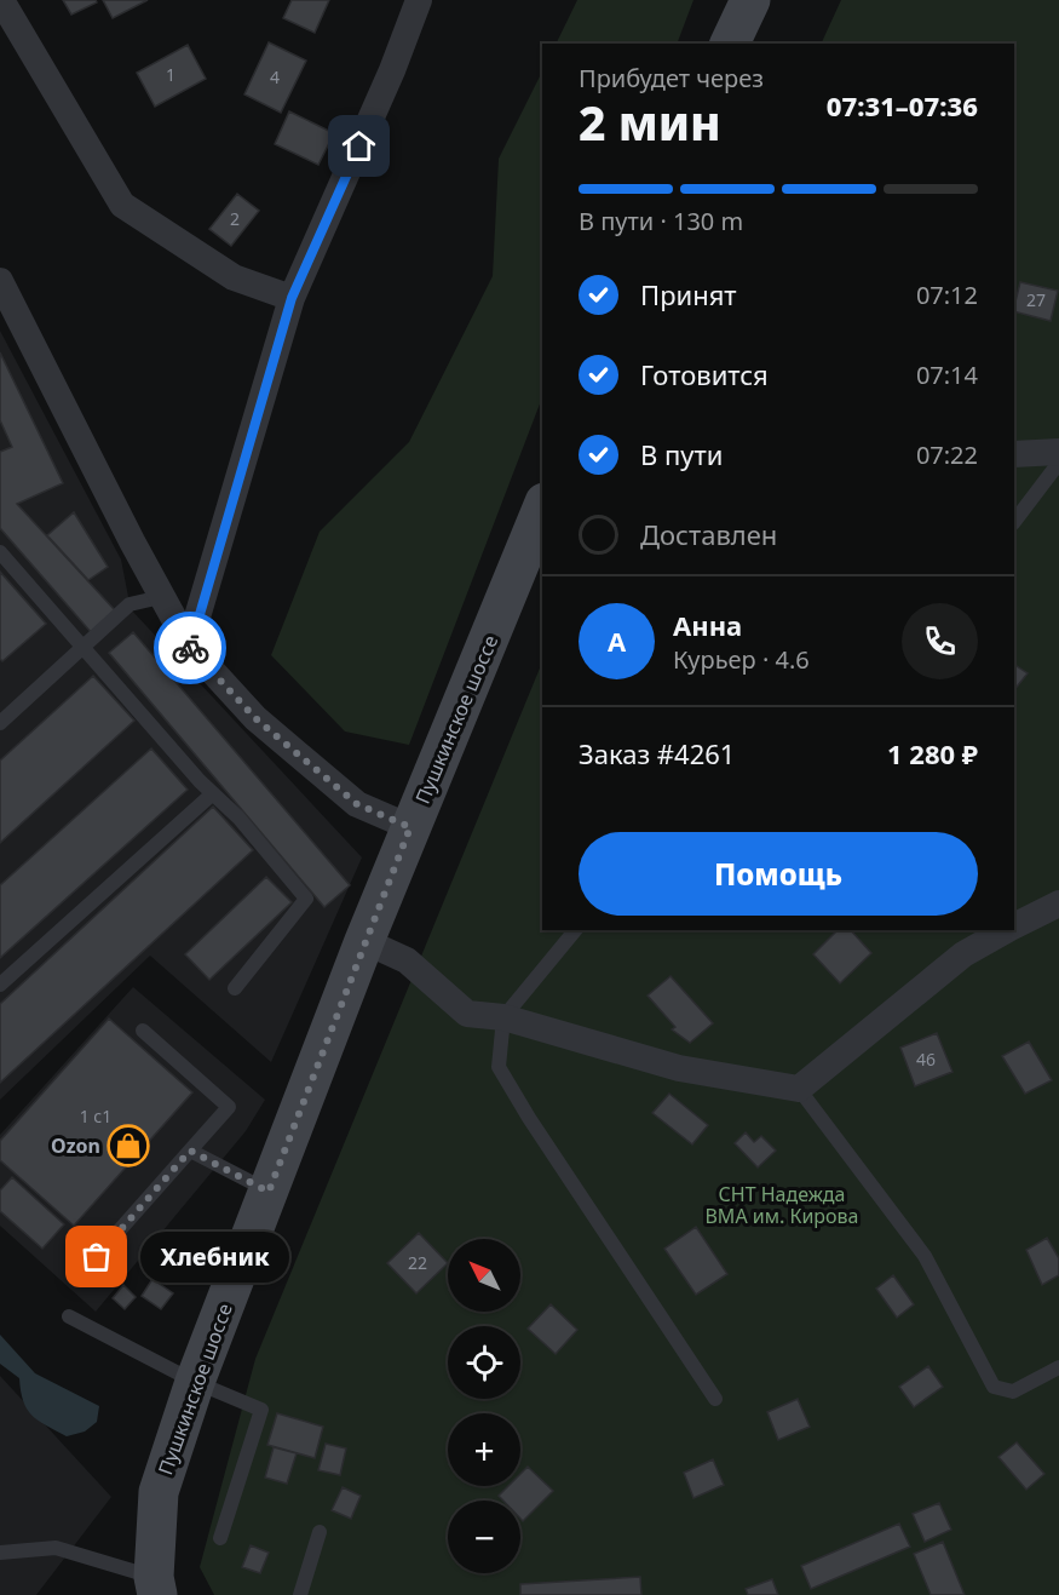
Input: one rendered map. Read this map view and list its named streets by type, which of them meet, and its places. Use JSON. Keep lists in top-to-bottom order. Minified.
{"streets":{"main road":["Пушкинское шоссе"]},"parks":["СНТ Надежда ВМА им. Кирова"],"places":{"shop":["Ozon"],"other":["Хлебник"]},"house_numbers":["1","4","2","27","46","1 с1","22"],"north":"top left","page":{"heading":["2 мин","Прибудет через","07:31–07:36"],"panel":["Анна","Курьер · 4.6","Заказ #4261","1 280 ₽"],"bar":"В пути · 130 m","list":[["Принят","07:12"],["Готовится","07:14"],["В пути","07:22"],"Доставлен"],"round":"А","buttons":"Помощь","bubble":"Хлебник","map_buttons":["+","−"]}}
